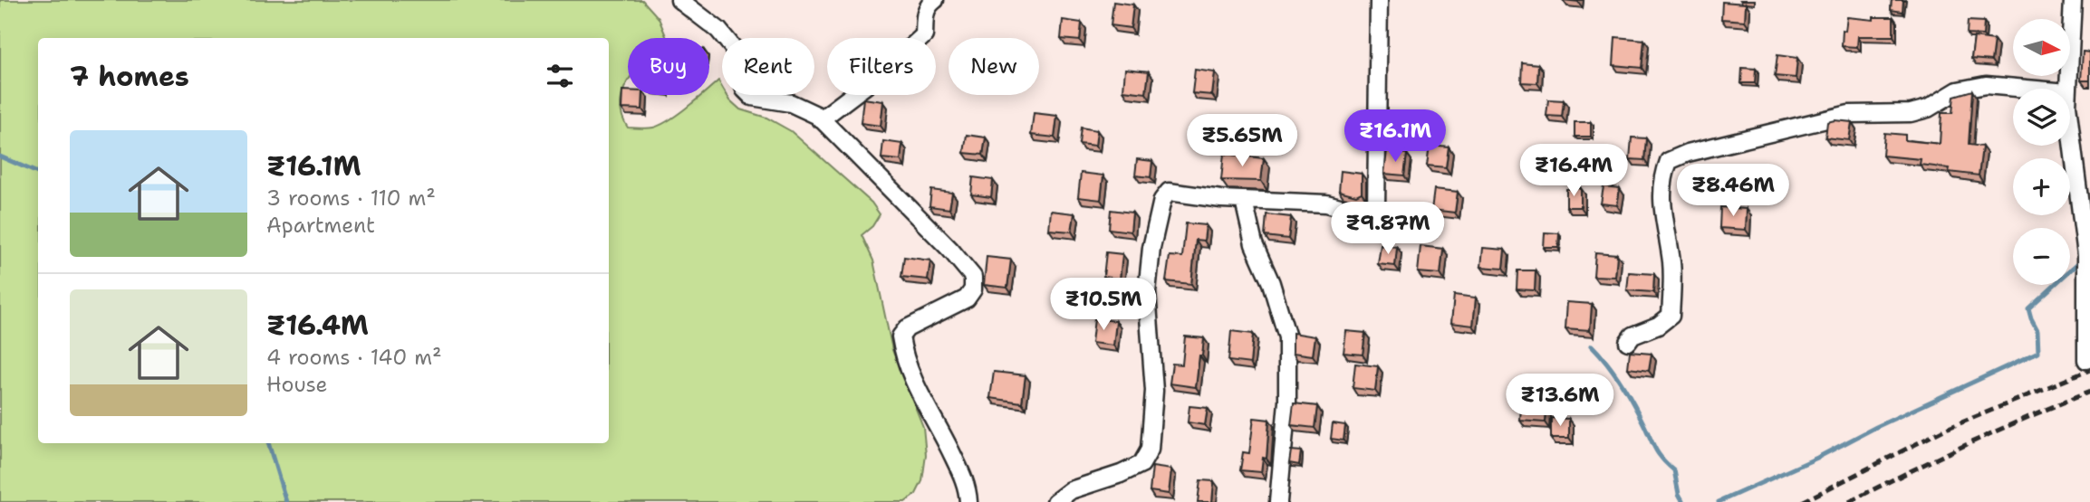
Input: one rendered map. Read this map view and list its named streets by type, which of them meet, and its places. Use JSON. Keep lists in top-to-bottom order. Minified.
{"north":"right","page":{"map_buttons":["+","−"],"chip":["Buy","Rent","Filters","New"],"heading":"7 homes","price":["₹16.1M","₹5.65M","₹16.4M","₹8.46M","₹9.87M","₹10.5M","₹13.6M"],"list":[{"name":"₹16.1M","note":"3 rooms · 110 m² · Apartment"},{"name":"₹16.4M","note":"4 rooms · 140 m² · House"}]}}
